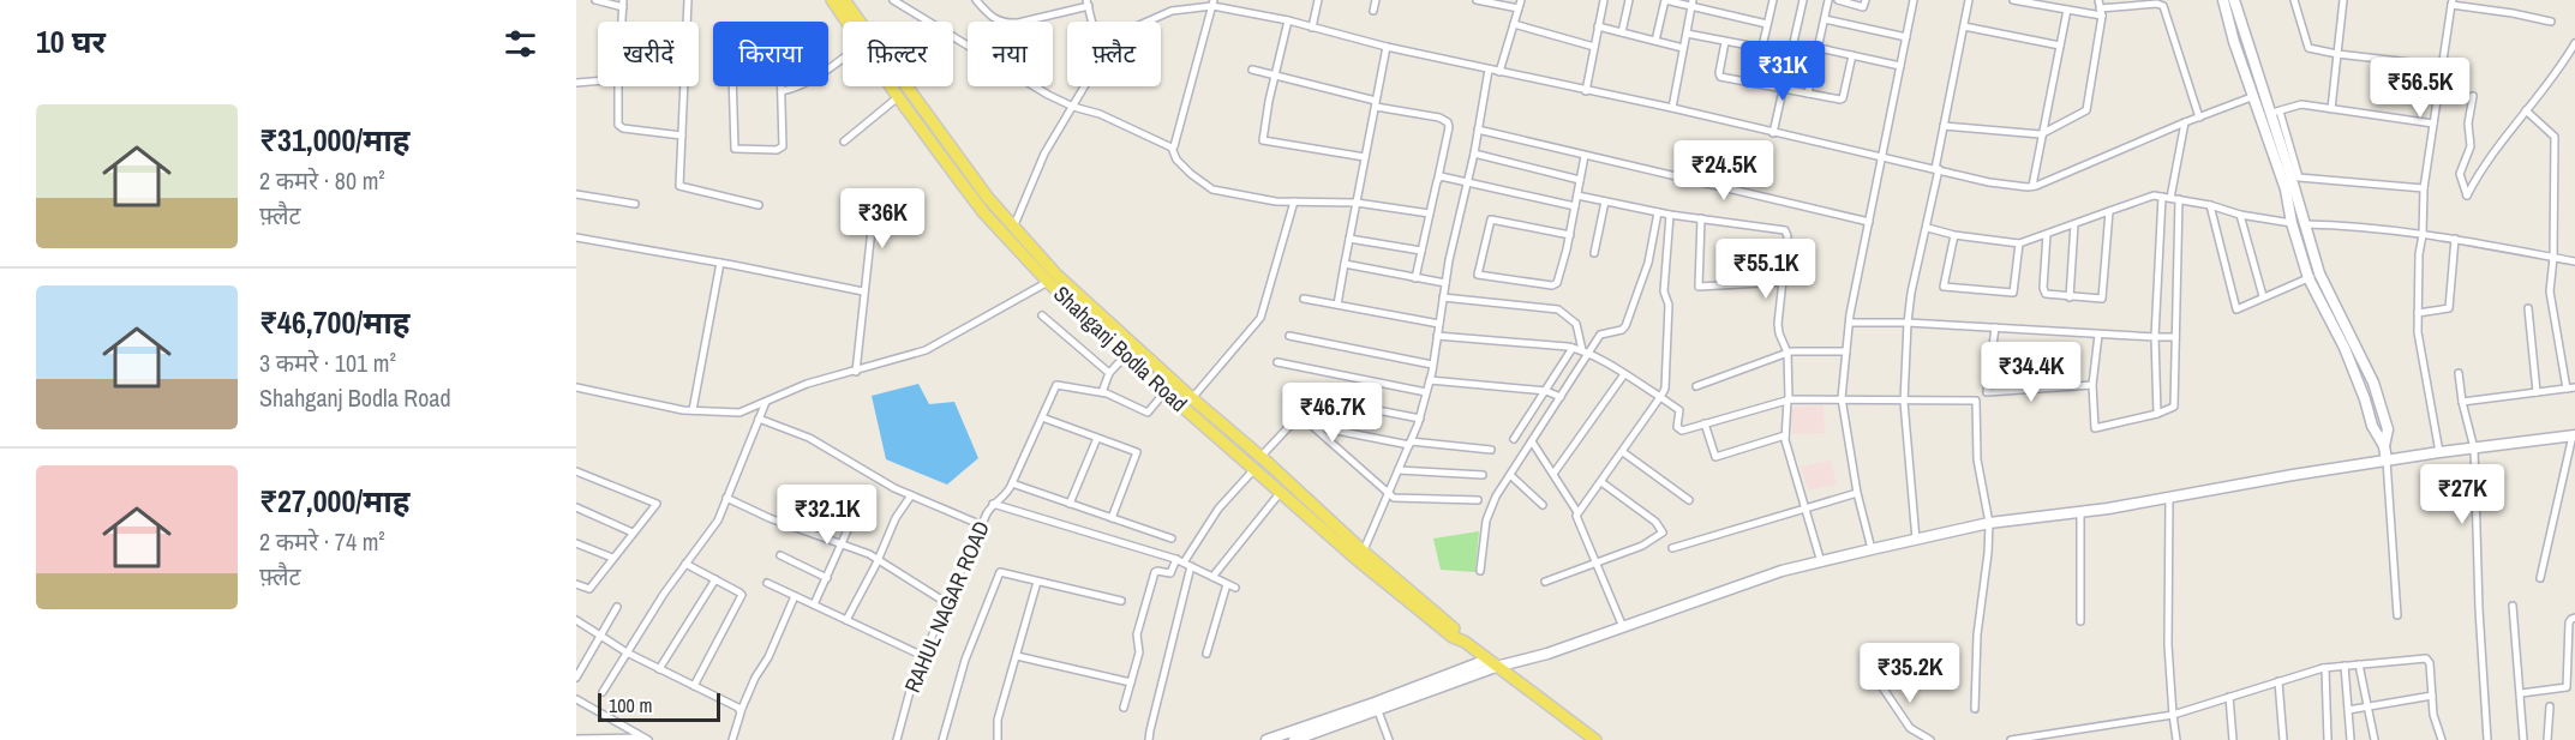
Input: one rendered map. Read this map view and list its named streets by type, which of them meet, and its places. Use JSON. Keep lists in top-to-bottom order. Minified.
{"streets":{"main road":["Shahganj Bodla Road"],"street":["RAHUL NAGAR ROAD"]},"scale_bar":"100 m","page":{"heading":"10 घर","chip":["खरीदें","किराया","फ़िल्टर","नया","फ़्लैट"],"price":["₹31K","₹56.5K","₹24.5K","₹36K","₹55.1K","₹34.4K","₹46.7K","₹27K","₹32.1K","₹35.2K"],"list":[{"name":"₹31,000/माह","note":"2 कमरे · 80 m² · फ़्लैट"},{"name":"₹46,700/माह","note":"3 कमरे · 101 m² · Shahganj Bodla Road"},{"name":"₹27,000/माह","note":"2 कमरे · 74 m² · फ़्लैट"}],"scale":"100 m"}}
